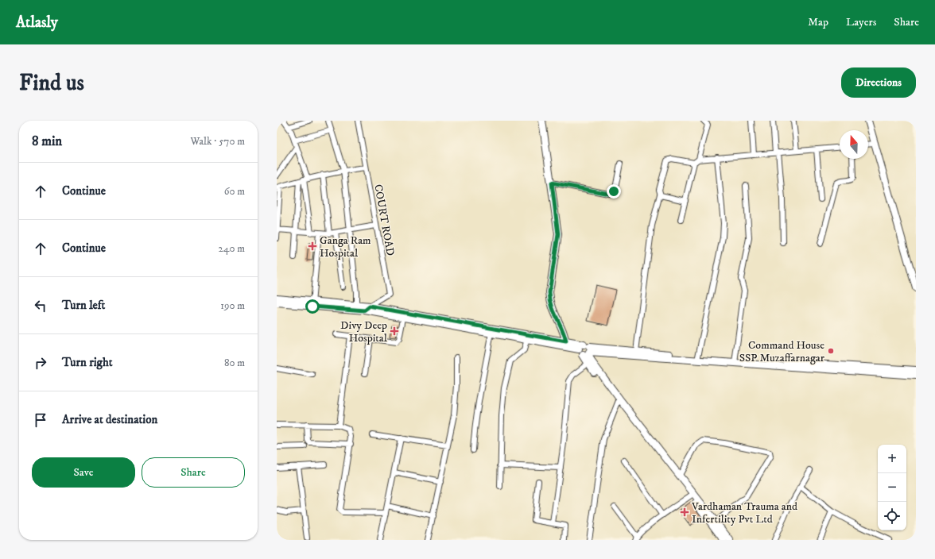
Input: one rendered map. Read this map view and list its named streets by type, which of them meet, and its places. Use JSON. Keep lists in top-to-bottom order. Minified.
{"streets":{"street":["COURT ROAD"]},"places":{"health":["Ganga Ram Hospital","Divy Deep Hospital","Vardhaman Trauma and Infertility Pvt Ltd"],"other":["Command House SSP Muzaffarnagar"]},"north":"top","page":{"header":"Atlasly","nav":["Map","Layers","Share"],"buttons":["Directions",["Save","Share"]],"title":"Find us","heading":["8 min","Walk · 570 m"],"list":[["Continue","60 m"],["Continue","240 m"],["Turn left","190 m"],["Turn right","80 m"],"Arrive at destination"],"map_buttons":["+","−"]}}
